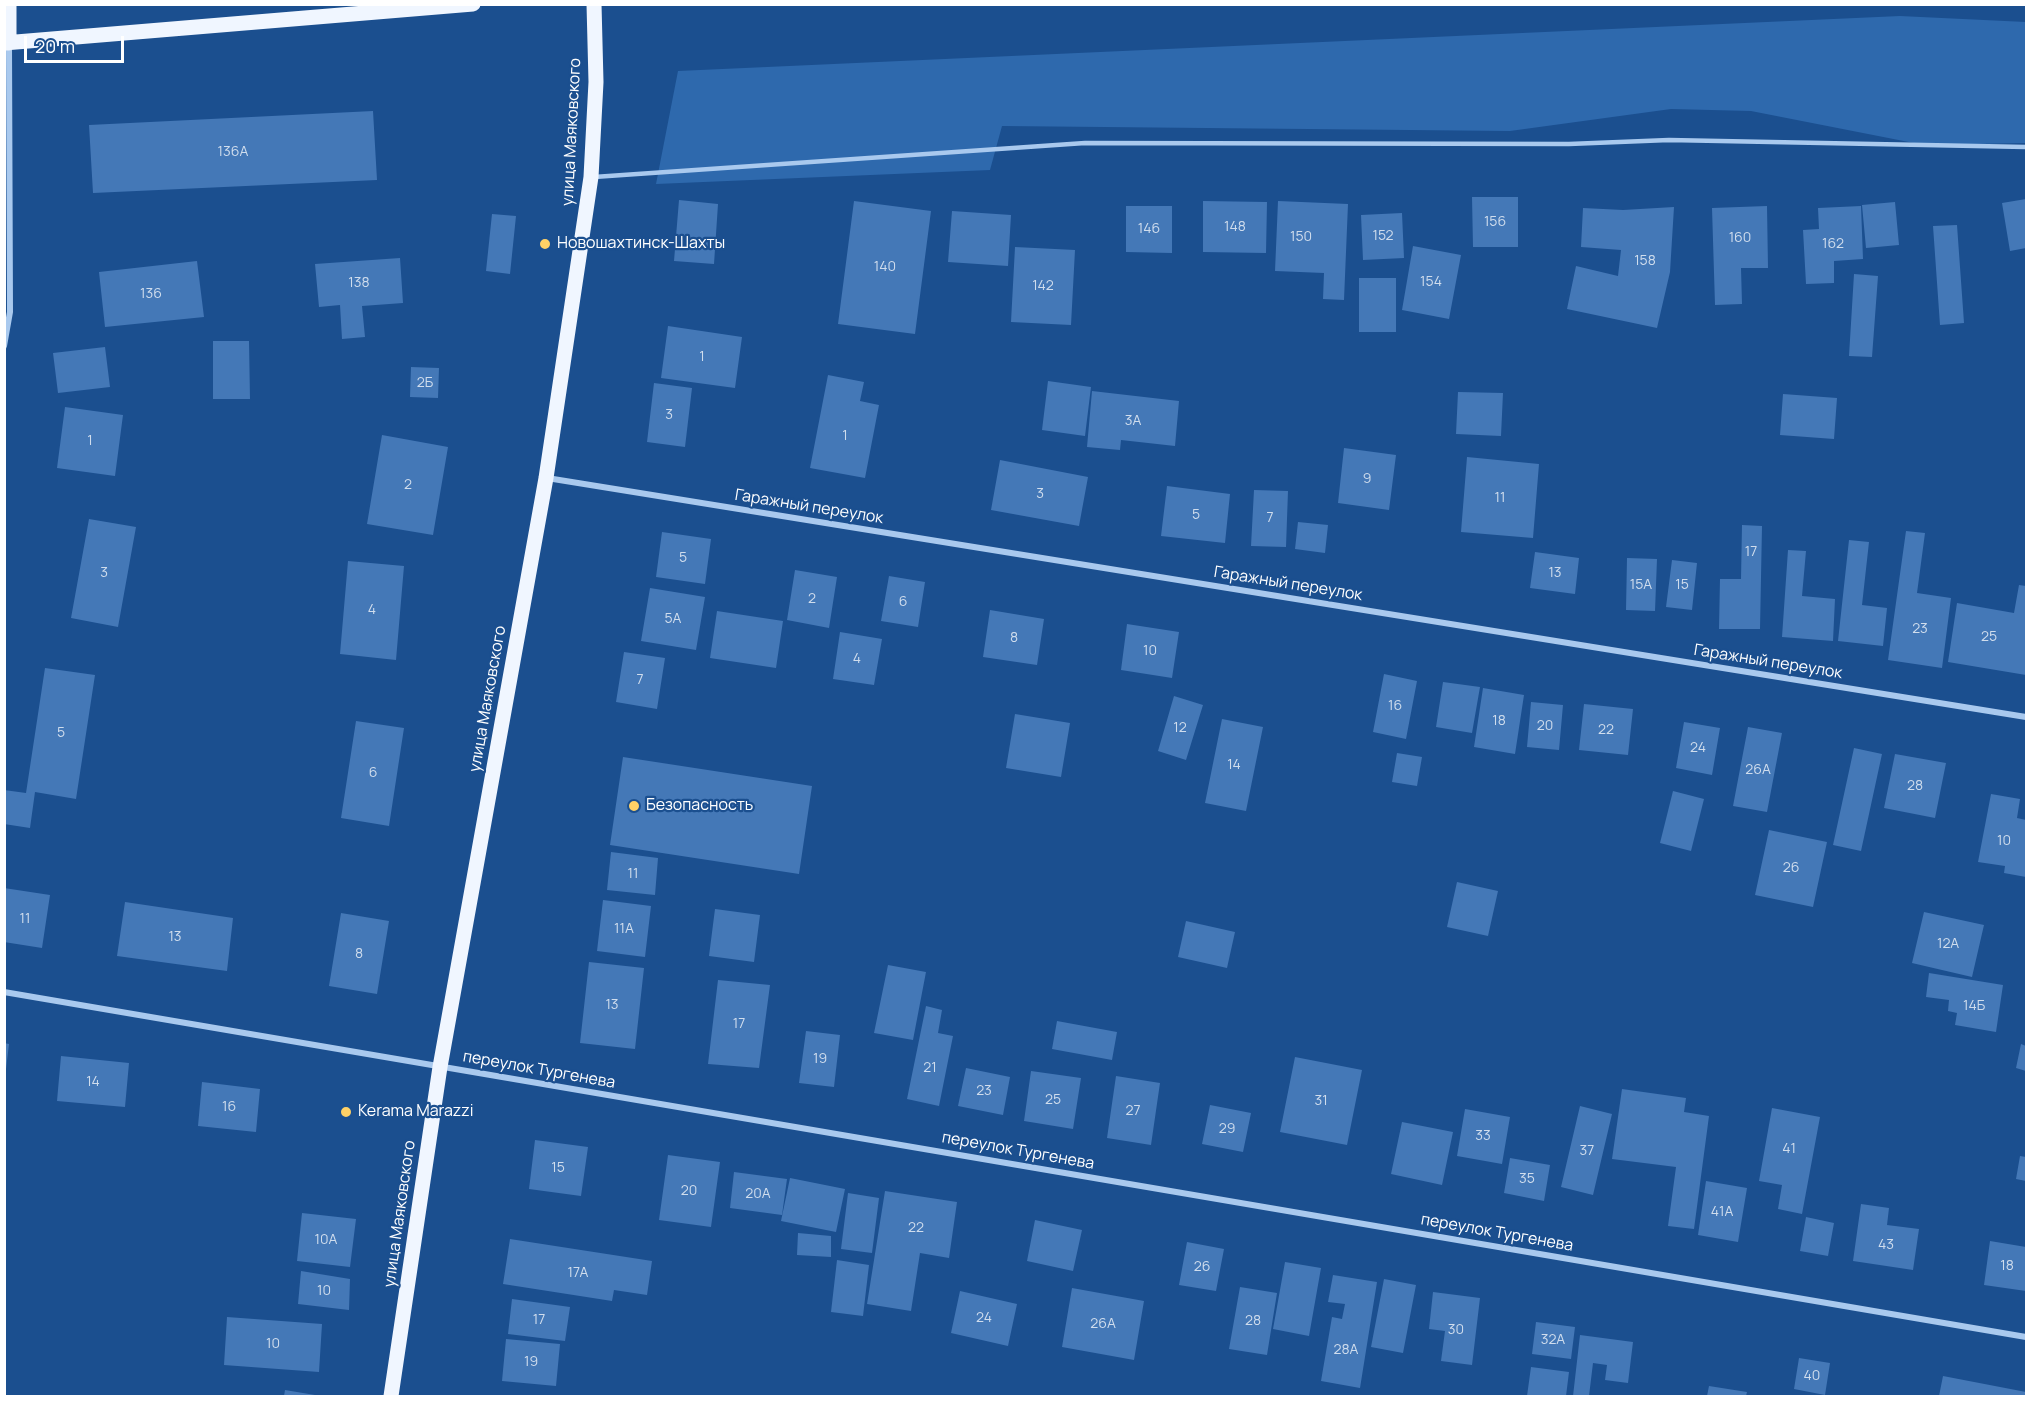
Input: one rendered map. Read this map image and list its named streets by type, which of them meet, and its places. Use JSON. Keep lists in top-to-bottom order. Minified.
{"streets":{"main road":["улица Маяковского"],"street":["Гаражный переулок","переулок Тургенева"]},"crossings":[["улица Маяковского","Гаражный переулок"],["улица Маяковского","переулок Тургенева"]],"places":["Новошахтинск-Шахты","Безопасность","Kerama Marazzi"],"house_numbers":["136А","156","148","146","152","150","160","162","158","140","154","138","142","136","1","2Б","3","3А","1","1","9","2","3","11","5","7","17","5","3","13","15А","15","2","6","4","5А","23","25","8","10","4","7","16","18","20","12","22","5","24","14","26А","6","28","10","26","11","11","11А","13","12А","8","13","14Б","17","19","21","14","23","25","31","16","27","29","33","41","37","15","35","20","20А","41А","22","10А","43","18","26","17А","10","24","17","28","26А","30","32А","10","28А","19","40"],"scale_bar":"20 m"}
